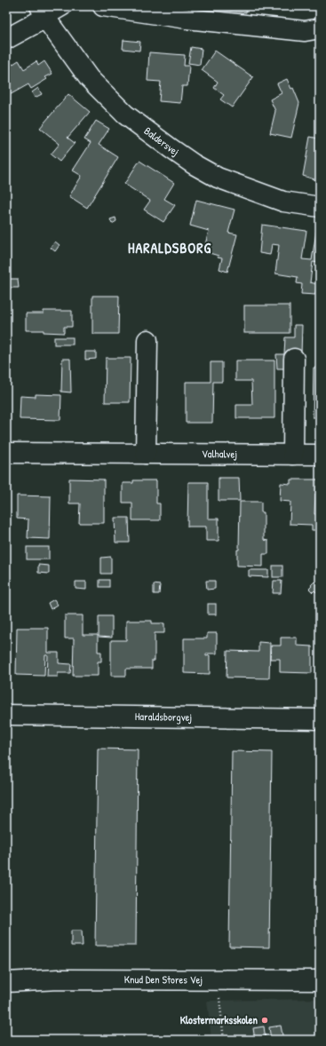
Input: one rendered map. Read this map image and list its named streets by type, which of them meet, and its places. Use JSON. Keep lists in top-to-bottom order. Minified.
{"streets":{"street":["Baldersvej","Valhalvej","Haraldsborgvej","Knud Den Stores Vej"]},"districts":["HARALDSBORG"],"places":["Klostermarksskolen"]}
